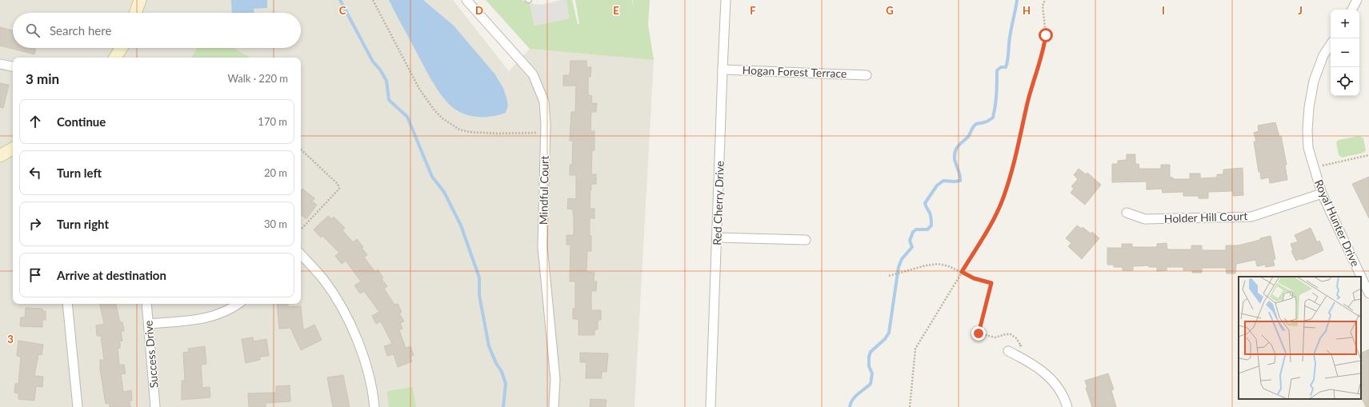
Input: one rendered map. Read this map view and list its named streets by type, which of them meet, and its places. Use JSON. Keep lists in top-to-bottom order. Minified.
{"streets":{"street":["Hogan Forest Terrace","Mindful Court","Red Cherry Drive","Holder Hill Court","Royal Hunter Drive","Success Drive"]},"crossings":[["Hogan Forest Terrace","Red Cherry Drive"],["Holder Hill Court","Royal Hunter Drive"]],"page":{"map_buttons":["+","−"],"search":"Search here","heading":["3 min","Walk · 220 m"],"list":[["Continue","170 m"],["Turn left","20 m"],["Turn right","30 m"],"Arrive at destination"]},"grid":{"columns":["C","D","E","F","G","H","I","J"],"rows":["3"]}}
